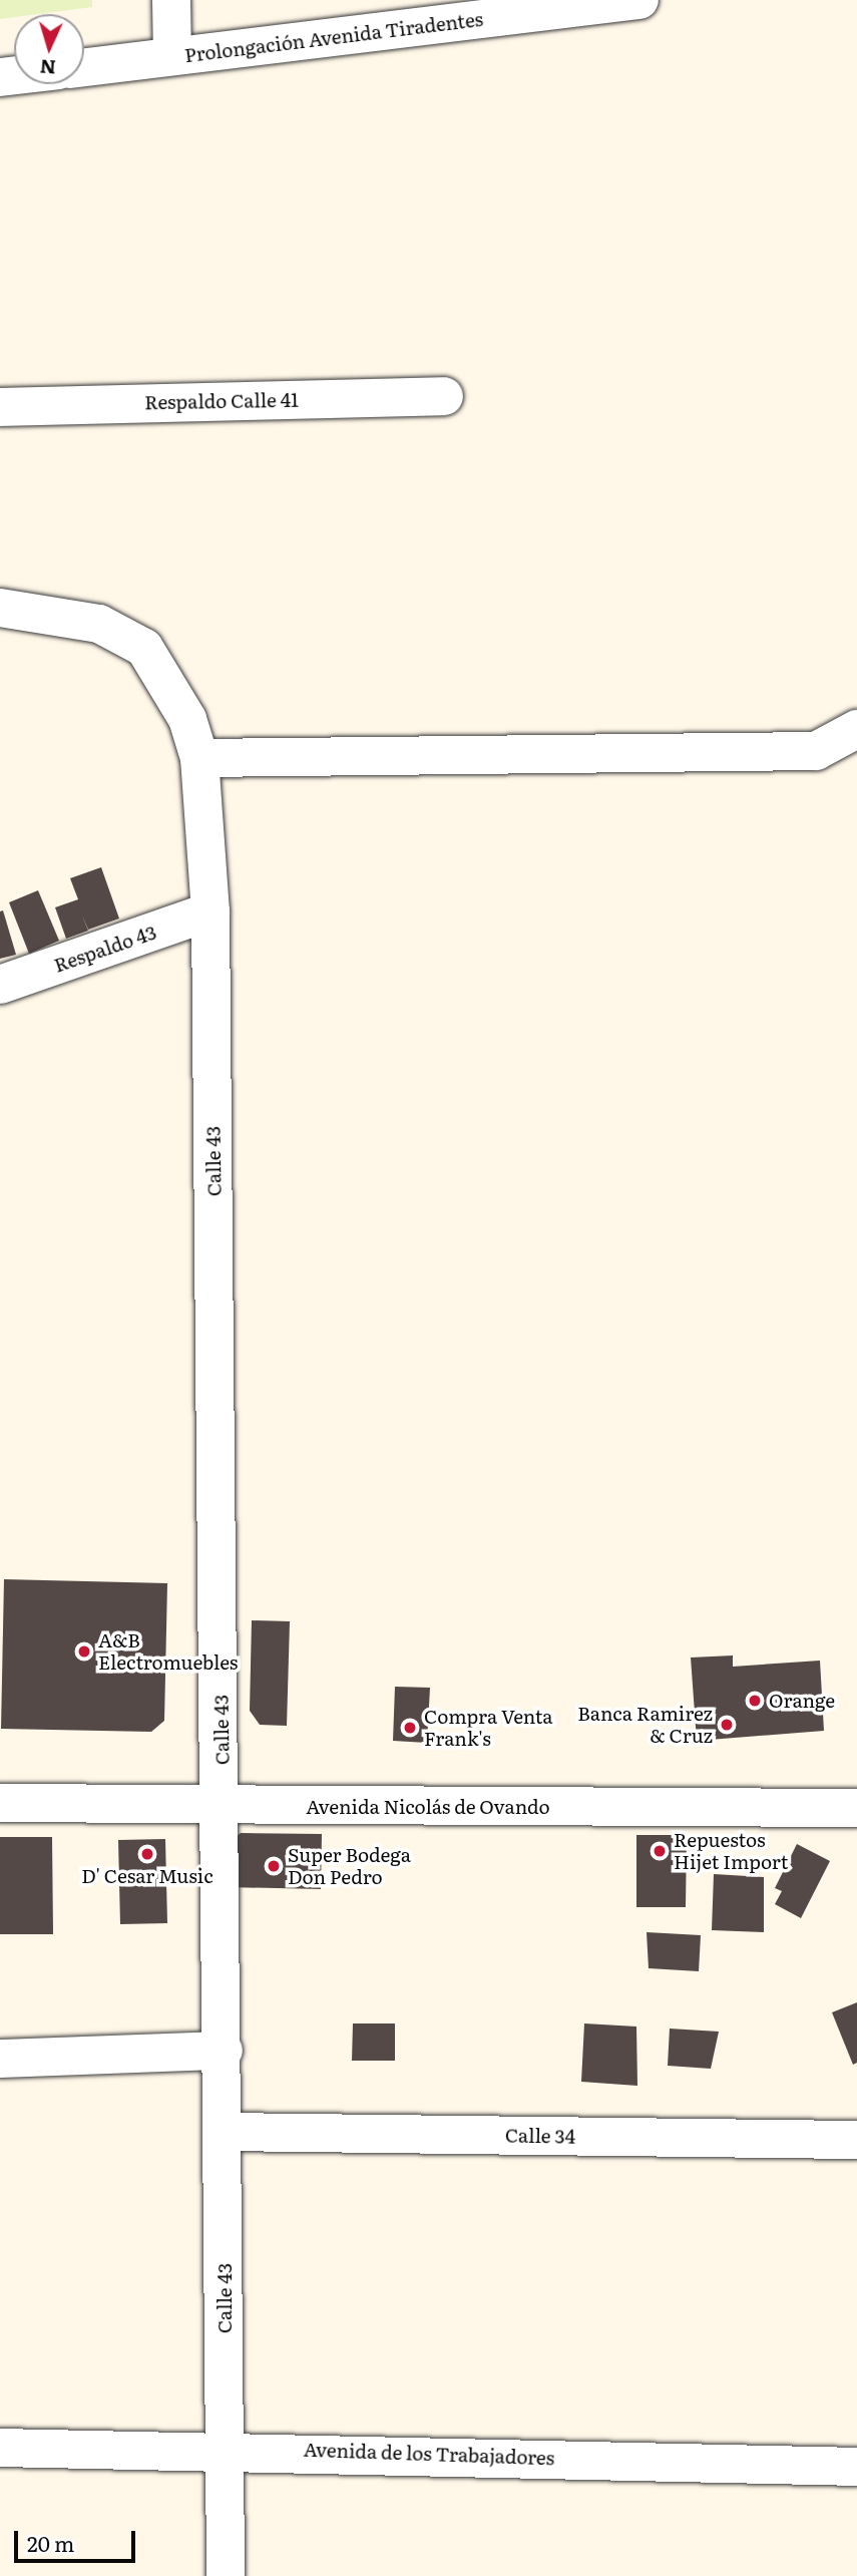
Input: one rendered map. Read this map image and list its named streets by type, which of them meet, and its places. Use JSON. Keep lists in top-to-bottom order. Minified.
{"streets":{"street":["Prolongación Avenida Tiradentes","Respaldo Calle 41","Respaldo 43","Calle 43","Avenida Nicolás de Ovando","Calle 34","Avenida de los Trabajadores"]},"crossings":[["Respaldo 43","Calle 43"],["Calle 43","Avenida Nicolás de Ovando"],["Calle 43","Calle 34"],["Calle 43","Avenida de los Trabajadores"]],"places":["A&B Electromuebles","Orange","Banca Ramirez & Cruz","Compra Venta Frank's","Repuestos Hijet Import","D' Cesar Music","Super Bodega Don Pedro"],"scale_bar":"20 m","north":"bottom"}
